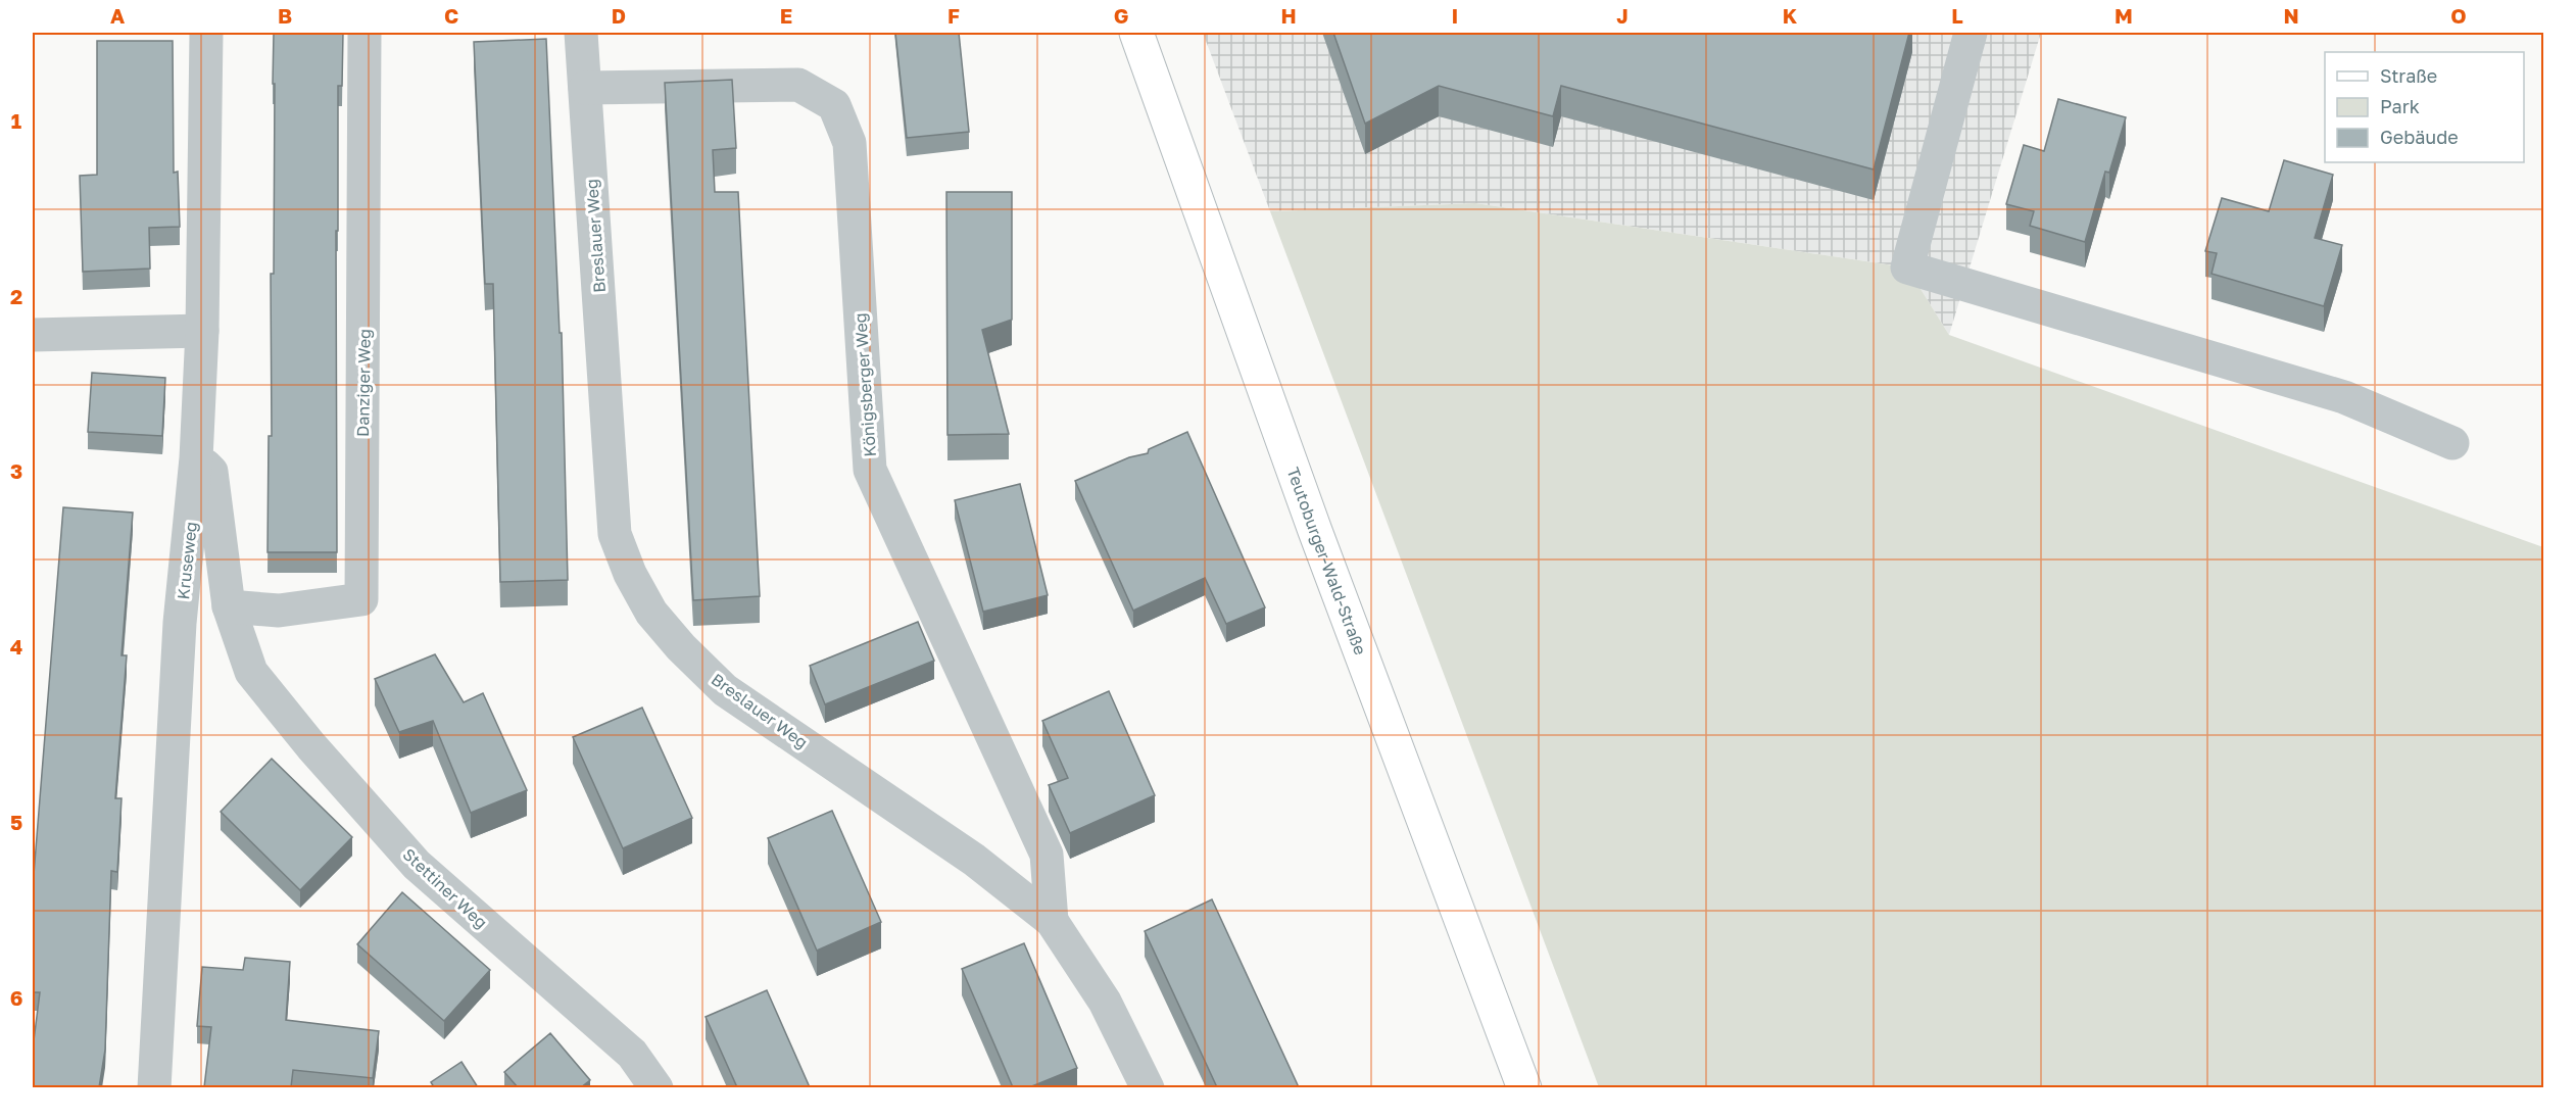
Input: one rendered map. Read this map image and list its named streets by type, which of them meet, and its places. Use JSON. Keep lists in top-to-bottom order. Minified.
{"streets":{"main road":["Teutoburger-Wald-Straße"],"street":["Breslauer Weg","Danziger Weg","Königsberger Weg","Kruseweg","Stettiner Weg"]},"crossings":[["Breslauer Weg","Königsberger Weg"],["Danziger Weg","Stettiner Weg"]],"legend":["Straße","Park","Gebäude"],"grid":{"columns":["A","B","C","D","E","F","G","H","I","J","K","L","M","N","O"],"rows":["1","2","3","4","5","6"]}}
